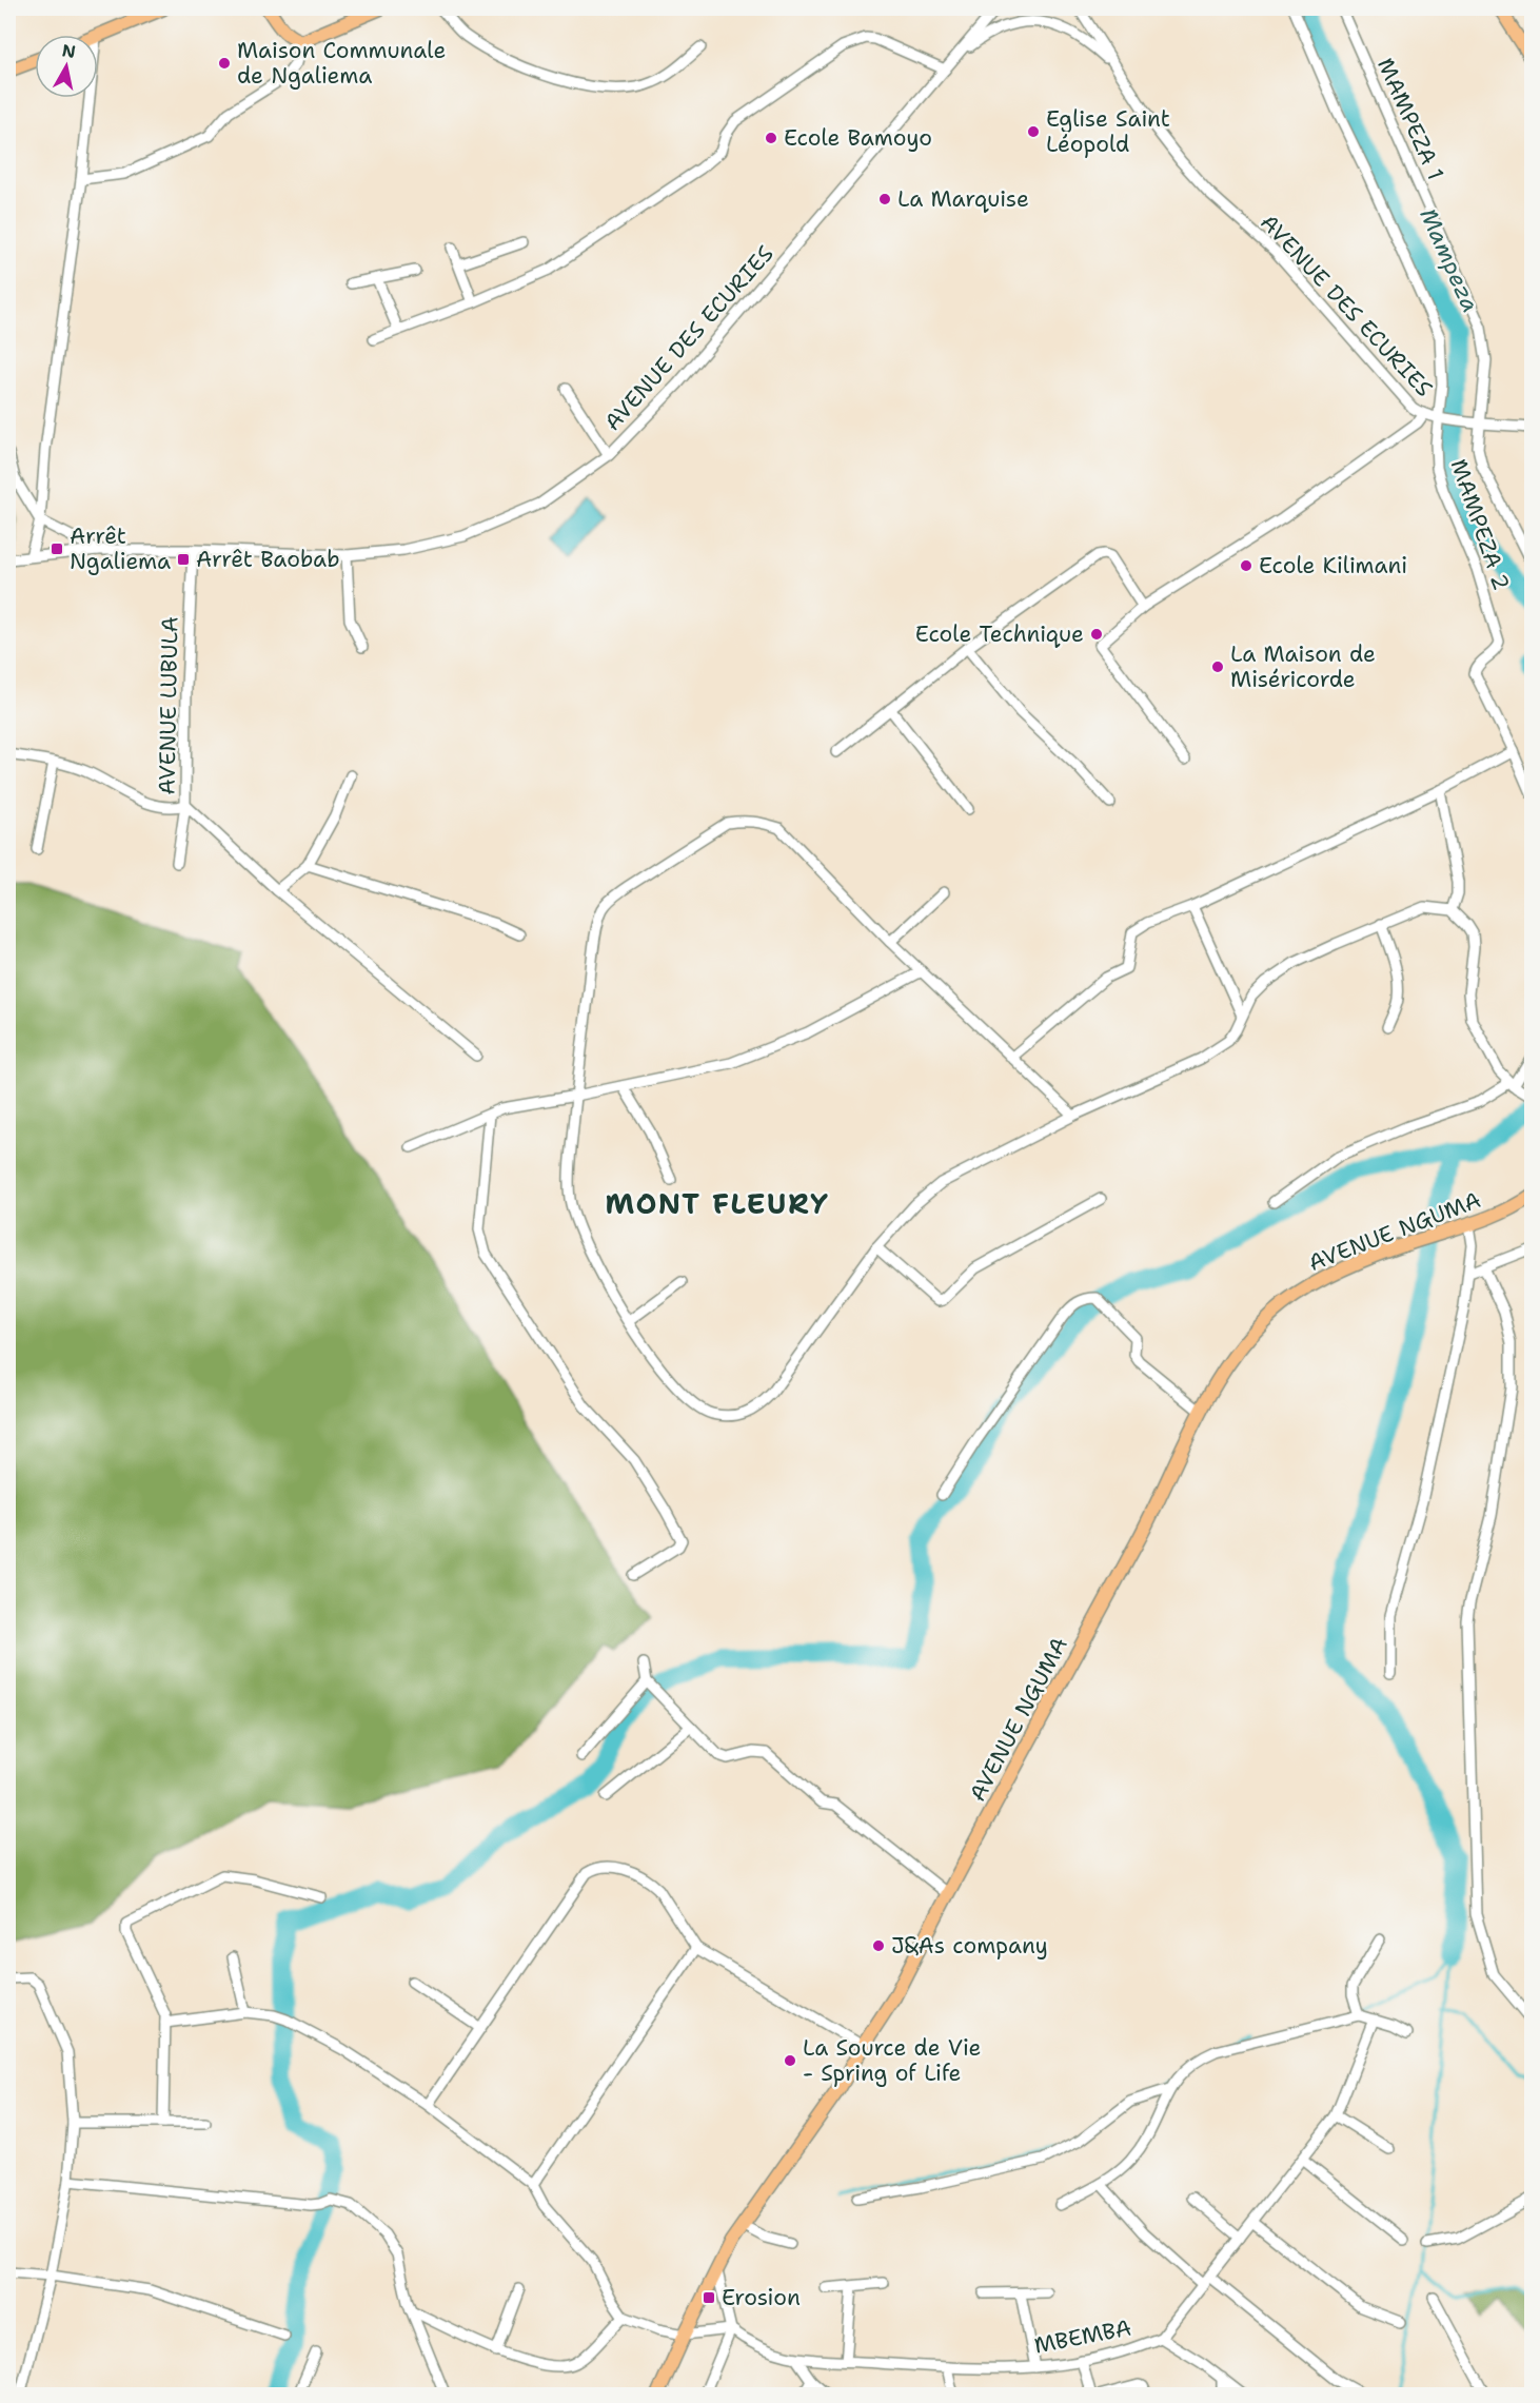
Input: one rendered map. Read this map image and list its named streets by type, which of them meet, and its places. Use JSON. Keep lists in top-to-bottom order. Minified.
{"streets":{"main road":["AVENUE NGUMA"],"street":["MAMPEZA 1","AVENUE DES ECURIES","MAMPEZA 2","AVENUE LUBULA","MBEMBA"]},"crossings":[["MAMPEZA 1","AVENUE DES ECURIES"],["AVENUE DES ECURIES","MAMPEZA 2"],["AVENUE DES ECURIES","AVENUE LUBULA"]],"districts":["MONT FLEURY"],"water":["Mampeza"],"places":{"other":["Maison Communale de Ngaliema","Eglise Saint Léopold","Ecole Bamoyo","La Marquise","Ecole Kilimani","Ecole Technique","La Maison de Miséricorde","J&As company","La Source de Vie - Spring of Life"],"transit":["Arrêt Ngaliema","Arrêt Baobab","Erosion"]},"north":"top"}
